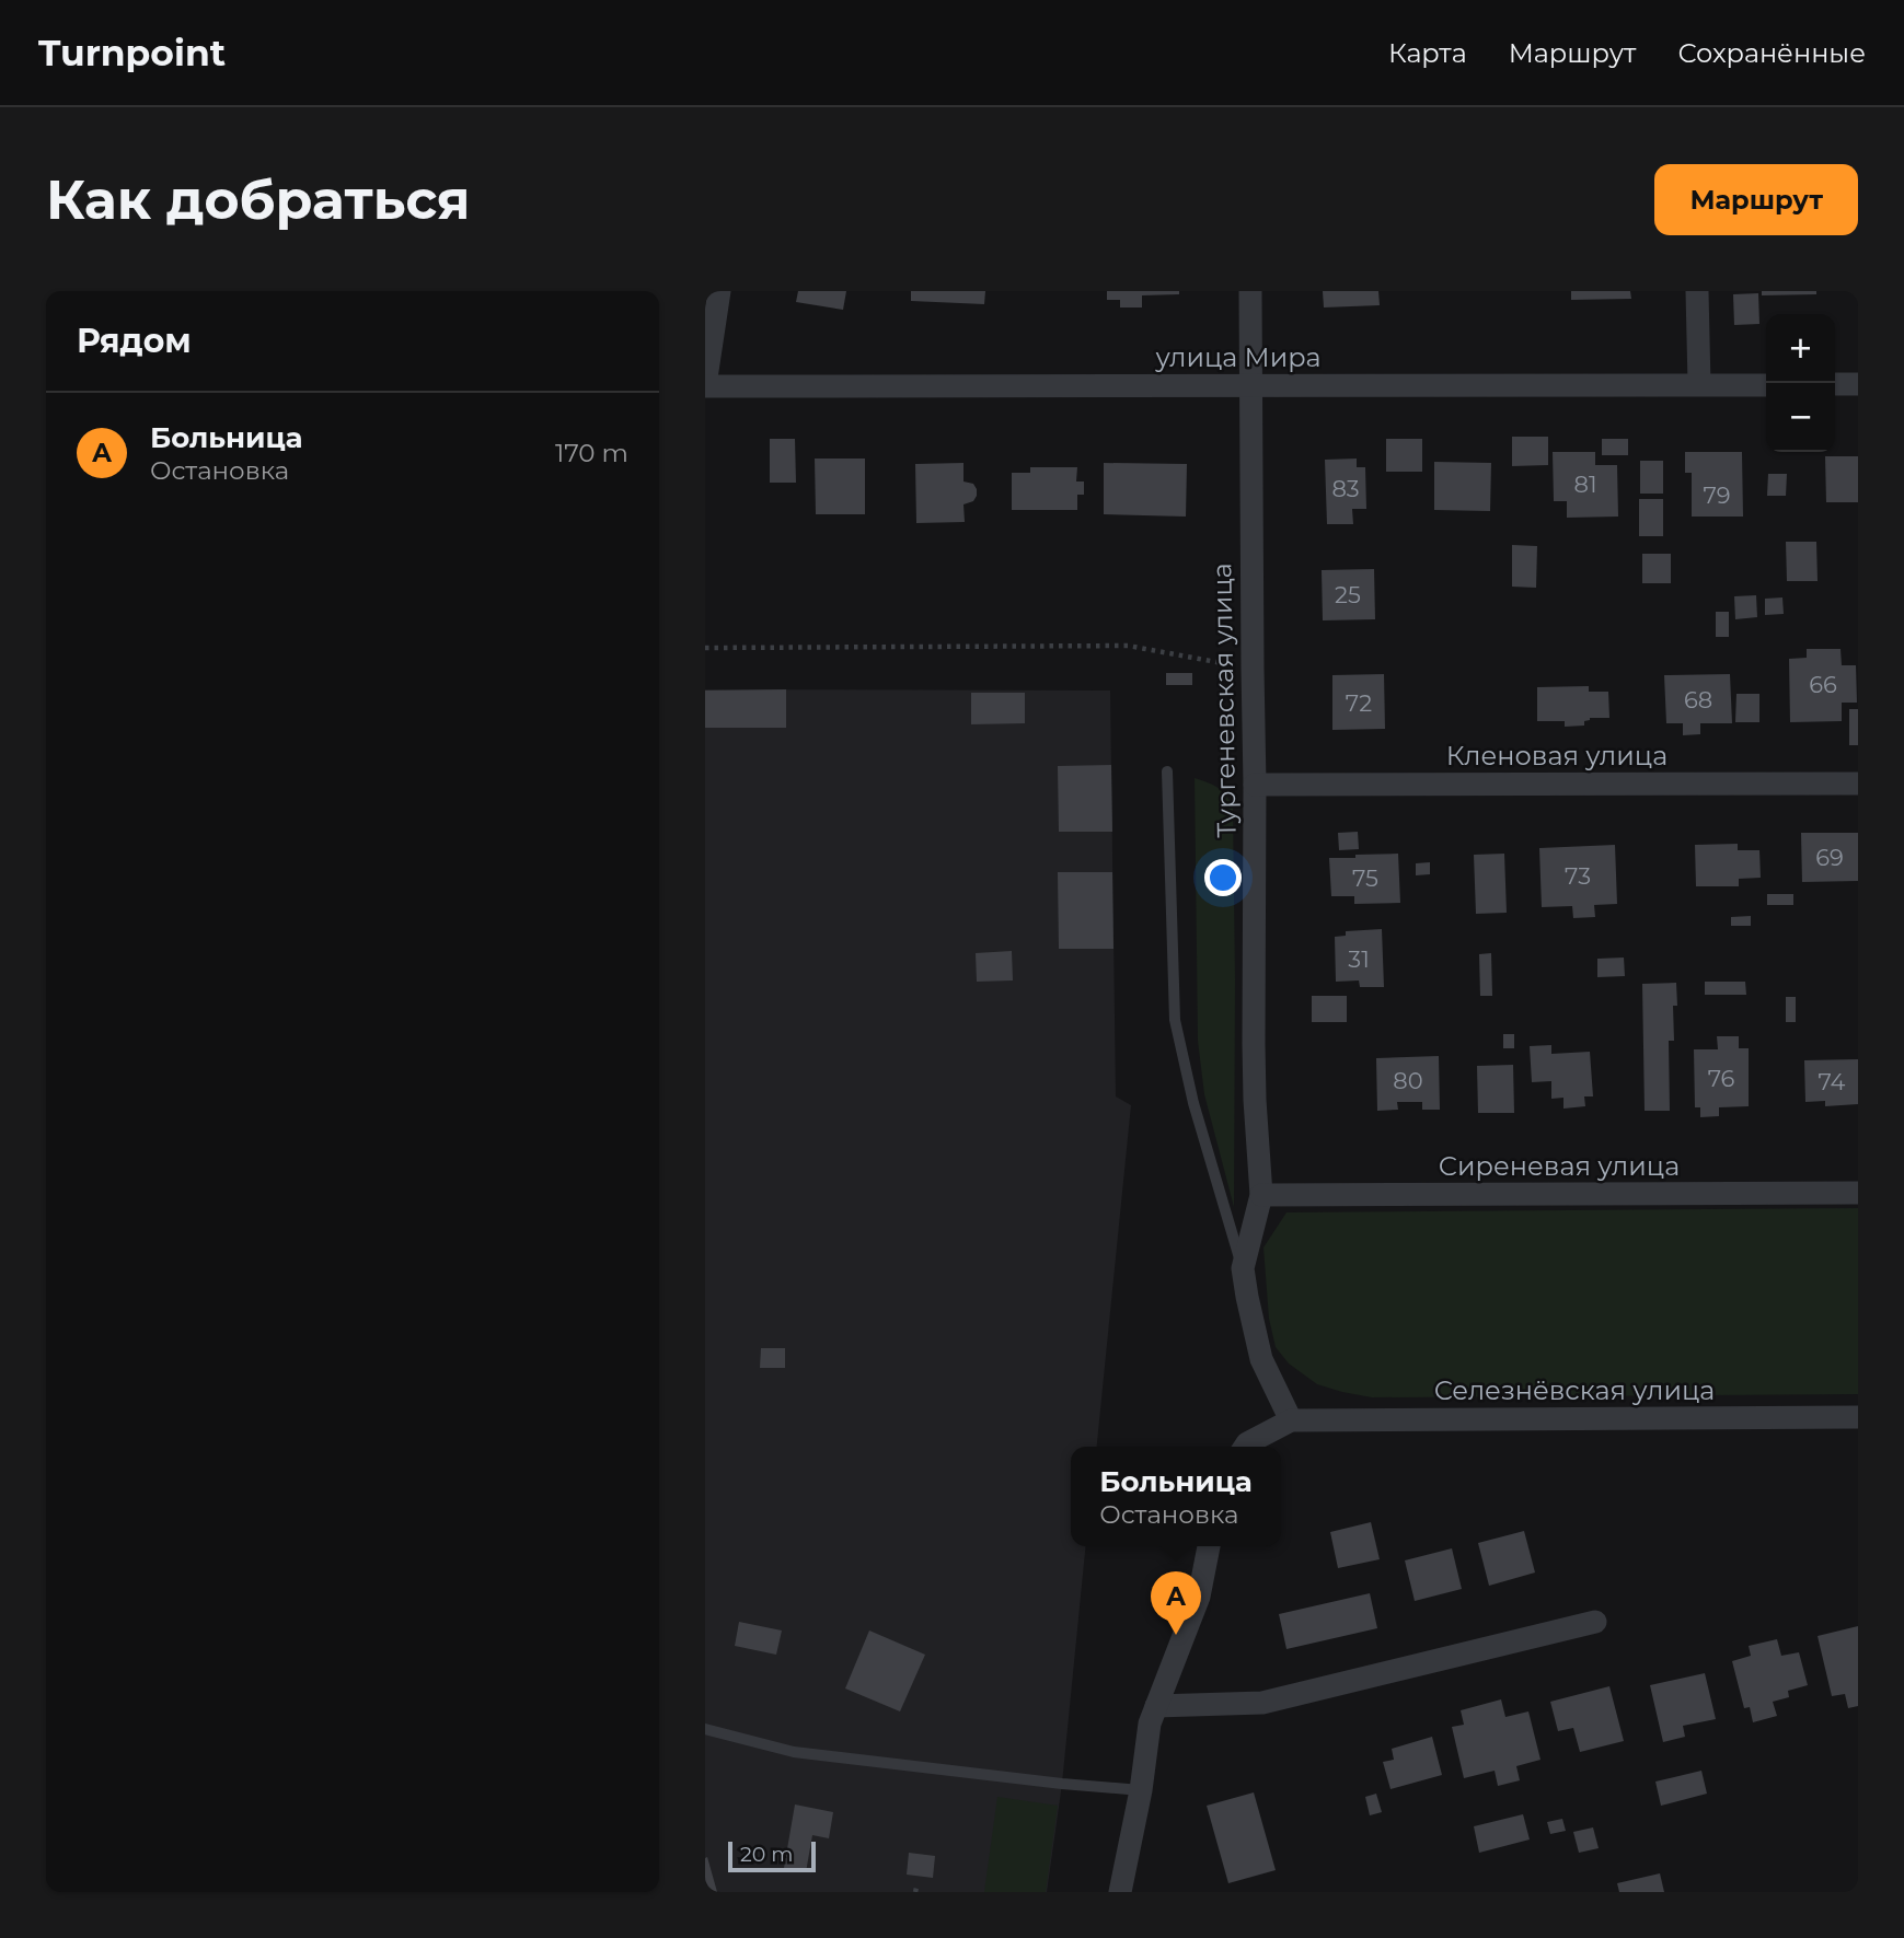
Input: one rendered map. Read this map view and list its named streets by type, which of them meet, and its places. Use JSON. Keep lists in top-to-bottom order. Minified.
{"streets":{"street":["улица Мира","Тургеневская улица","Кленовая улица","Сиреневая улица","Селезнёвская улица"]},"crossings":[["улица Мира","Тургеневская улица"],["Тургеневская улица","Кленовая улица"],["Тургеневская улица","Сиреневая улица"],["Тургеневская улица","Селезнёвская улица"]],"house_numbers":["81","83","79","25","66","68","72","69","73","75","31","76","80","74"],"scale_bar":"20 m","page":{"header":"Turnpoint","nav":["Карта","Маршрут","Сохранённые"],"buttons":"Маршрут","title":"Как добраться","heading":"Рядом","map_buttons":["+","−"],"list":[{"mark":"A","name":"Больница","note":"Остановка","value":"170 m"}],"popup":["Больница","Остановка"],"pins":"A","scale":"20 m"}}
